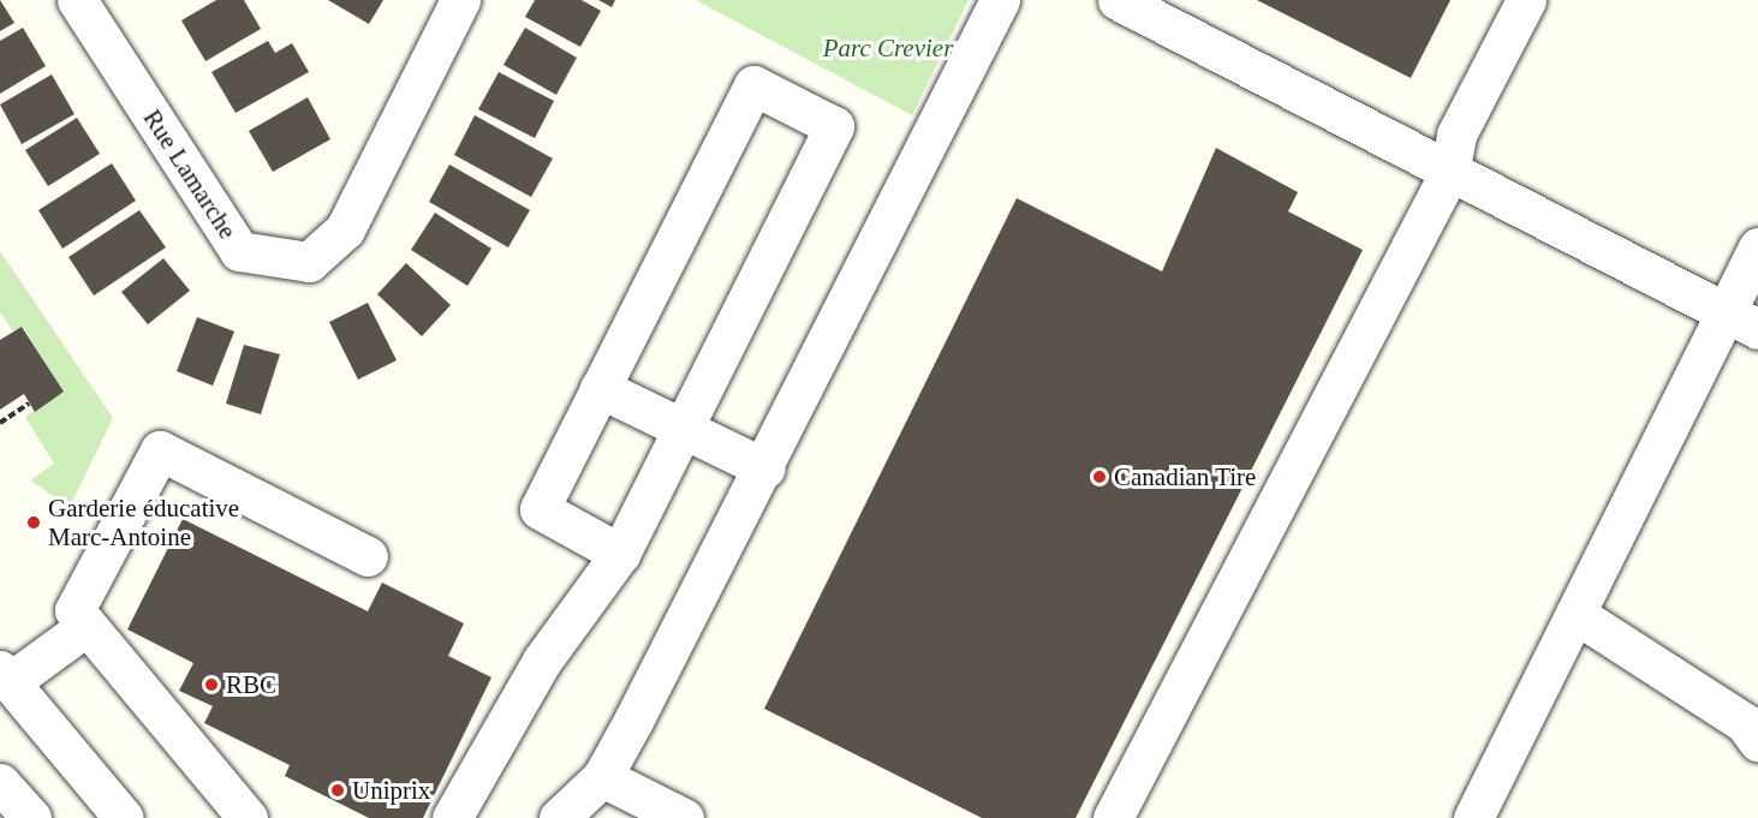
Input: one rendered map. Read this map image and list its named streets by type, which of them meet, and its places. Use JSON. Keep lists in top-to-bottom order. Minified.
{"streets":{"street":["Rue Lamarche"]},"parks":["Parc Crevier"],"places":["Canadian Tire","Garderie éducative Marc-Antoine","RBC","Uniprix"]}
